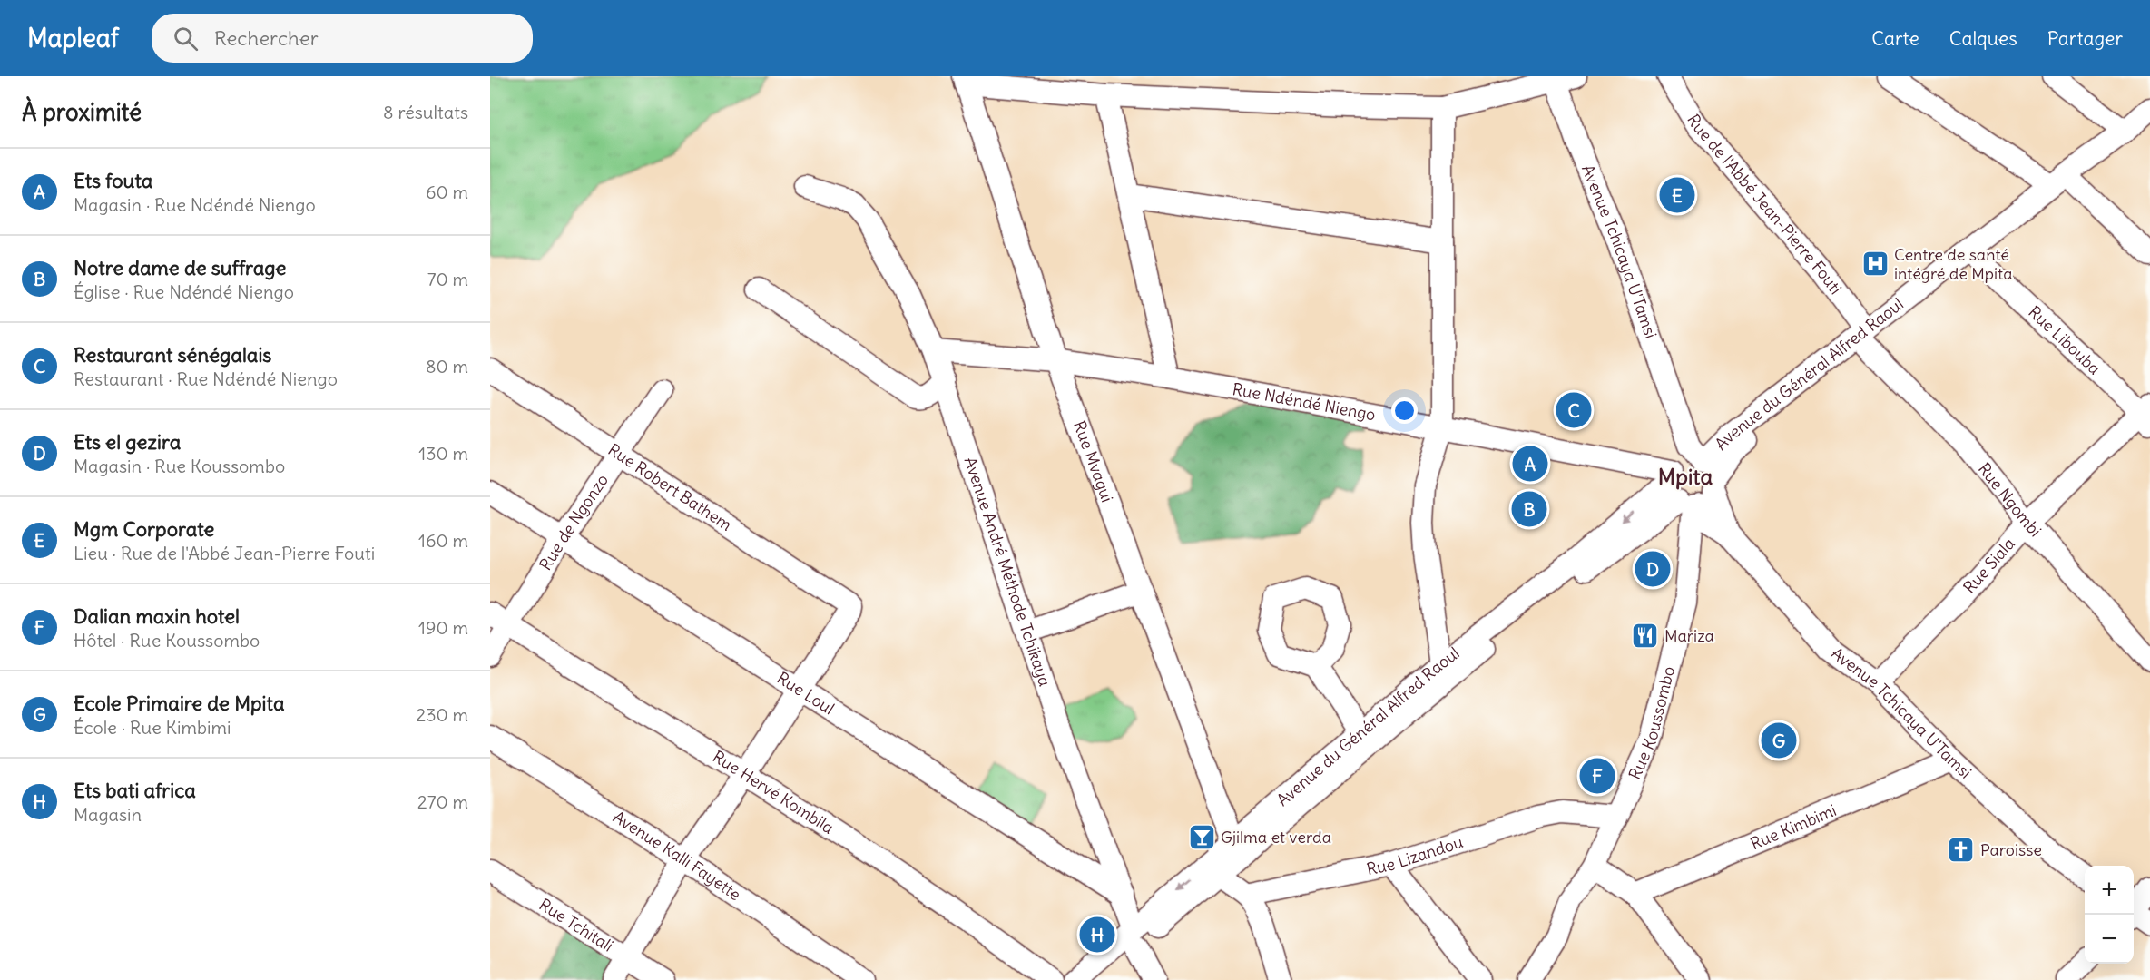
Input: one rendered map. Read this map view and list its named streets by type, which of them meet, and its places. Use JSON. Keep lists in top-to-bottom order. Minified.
{"streets":{"street":["Rue de l'Abbé Jean-Pierre Fouti","Avenue Tchicaya U'Tamsi","Rue Libouba","Avenue du Général Alfred Raoul","Rue Ndéndé Niengo","Rue Mvagui","Rue Robert Bathem","Rue Ngombi","Rue de Ngonzo","Rue Siala","Avenue André Méthode Tchikaya","Rue Loul","Rue Koussombo","Rue Hervé Kombila","Rue Kimbimi","Rue Lizandou","Avenue Kalli Fayette","Rue Tchitali"]},"crossings":[["Rue de l'Abbé Jean-Pierre Fouti","Avenue du Général Alfred Raoul"],["Rue de l'Abbé Jean-Pierre Fouti","Rue Ngombi"],["Avenue Tchicaya U'Tamsi","Avenue du Général Alfred Raoul"],["Avenue Tchicaya U'Tamsi","Rue Ndéndé Niengo"],["Avenue Tchicaya U'Tamsi","Rue Siala"],["Avenue Tchicaya U'Tamsi","Rue Koussombo"],["Avenue Tchicaya U'Tamsi","Rue Kimbimi"],["Rue Libouba","Rue Siala"],["Avenue du Général Alfred Raoul","Rue Ndéndé Niengo"],["Avenue du Général Alfred Raoul","Rue Mvagui"],["Avenue du Général Alfred Raoul","Rue Ngombi"],["Avenue du Général Alfred Raoul","Avenue André Méthode Tchikaya"],["Avenue du Général Alfred Raoul","Rue Koussombo"],["Rue Ndéndé Niengo","Rue Mvagui"],["Rue Ndéndé Niengo","Avenue André Méthode Tchikaya"],["Rue Ndéndé Niengo","Rue Koussombo"],["Rue Robert Bathem","Rue de Ngonzo"],["Rue Robert Bathem","Rue Loul"],["Rue Ngombi","Rue Siala"],["Rue de Ngonzo","Rue Loul"],["Rue de Ngonzo","Rue Hervé Kombila"],["Avenue André Méthode Tchikaya","Rue Loul"],["Rue Koussombo","Rue Lizandou"]],"districts":["Mpita"],"places":{"hospital":["Centre de santé intégré de Mpita"],"restaurant":["Mariza"],"bar":["Gjilma et verda"],"church":["Paroisse"]},"page":{"header":"Mapleaf","search":"Rechercher","nav":["Carte","Calques","Partager"],"heading":["À proximité","8 résultats"],"list":[{"mark":"A","name":"Ets fouta","note":"Magasin · Rue Ndéndé Niengo","value":"60 m"},{"mark":"B","name":"Notre dame de suffrage","note":"Église · Rue Ndéndé Niengo","value":"70 m"},{"mark":"C","name":"Restaurant sénégalais","note":"Restaurant · Rue Ndéndé Niengo","value":"80 m"},{"mark":"D","name":"Ets el gezira","note":"Magasin · Rue Koussombo","value":"130 m"},{"mark":"E","name":"Mgm Corporate","note":"Lieu · Rue de l'Abbé Jean-Pierre Fouti","value":"160 m"},{"mark":"F","name":"Dalian maxin hotel","note":"Hôtel · Rue Koussombo","value":"190 m"},{"mark":"G","name":"Ecole Primaire de Mpita","note":"École · Rue Kimbimi","value":"230 m"},{"mark":"H","name":"Ets bati africa","note":"Magasin","value":"270 m"}],"pins":["E","C","A","B","D","G","F","H"],"map_buttons":["+","−"]}}
